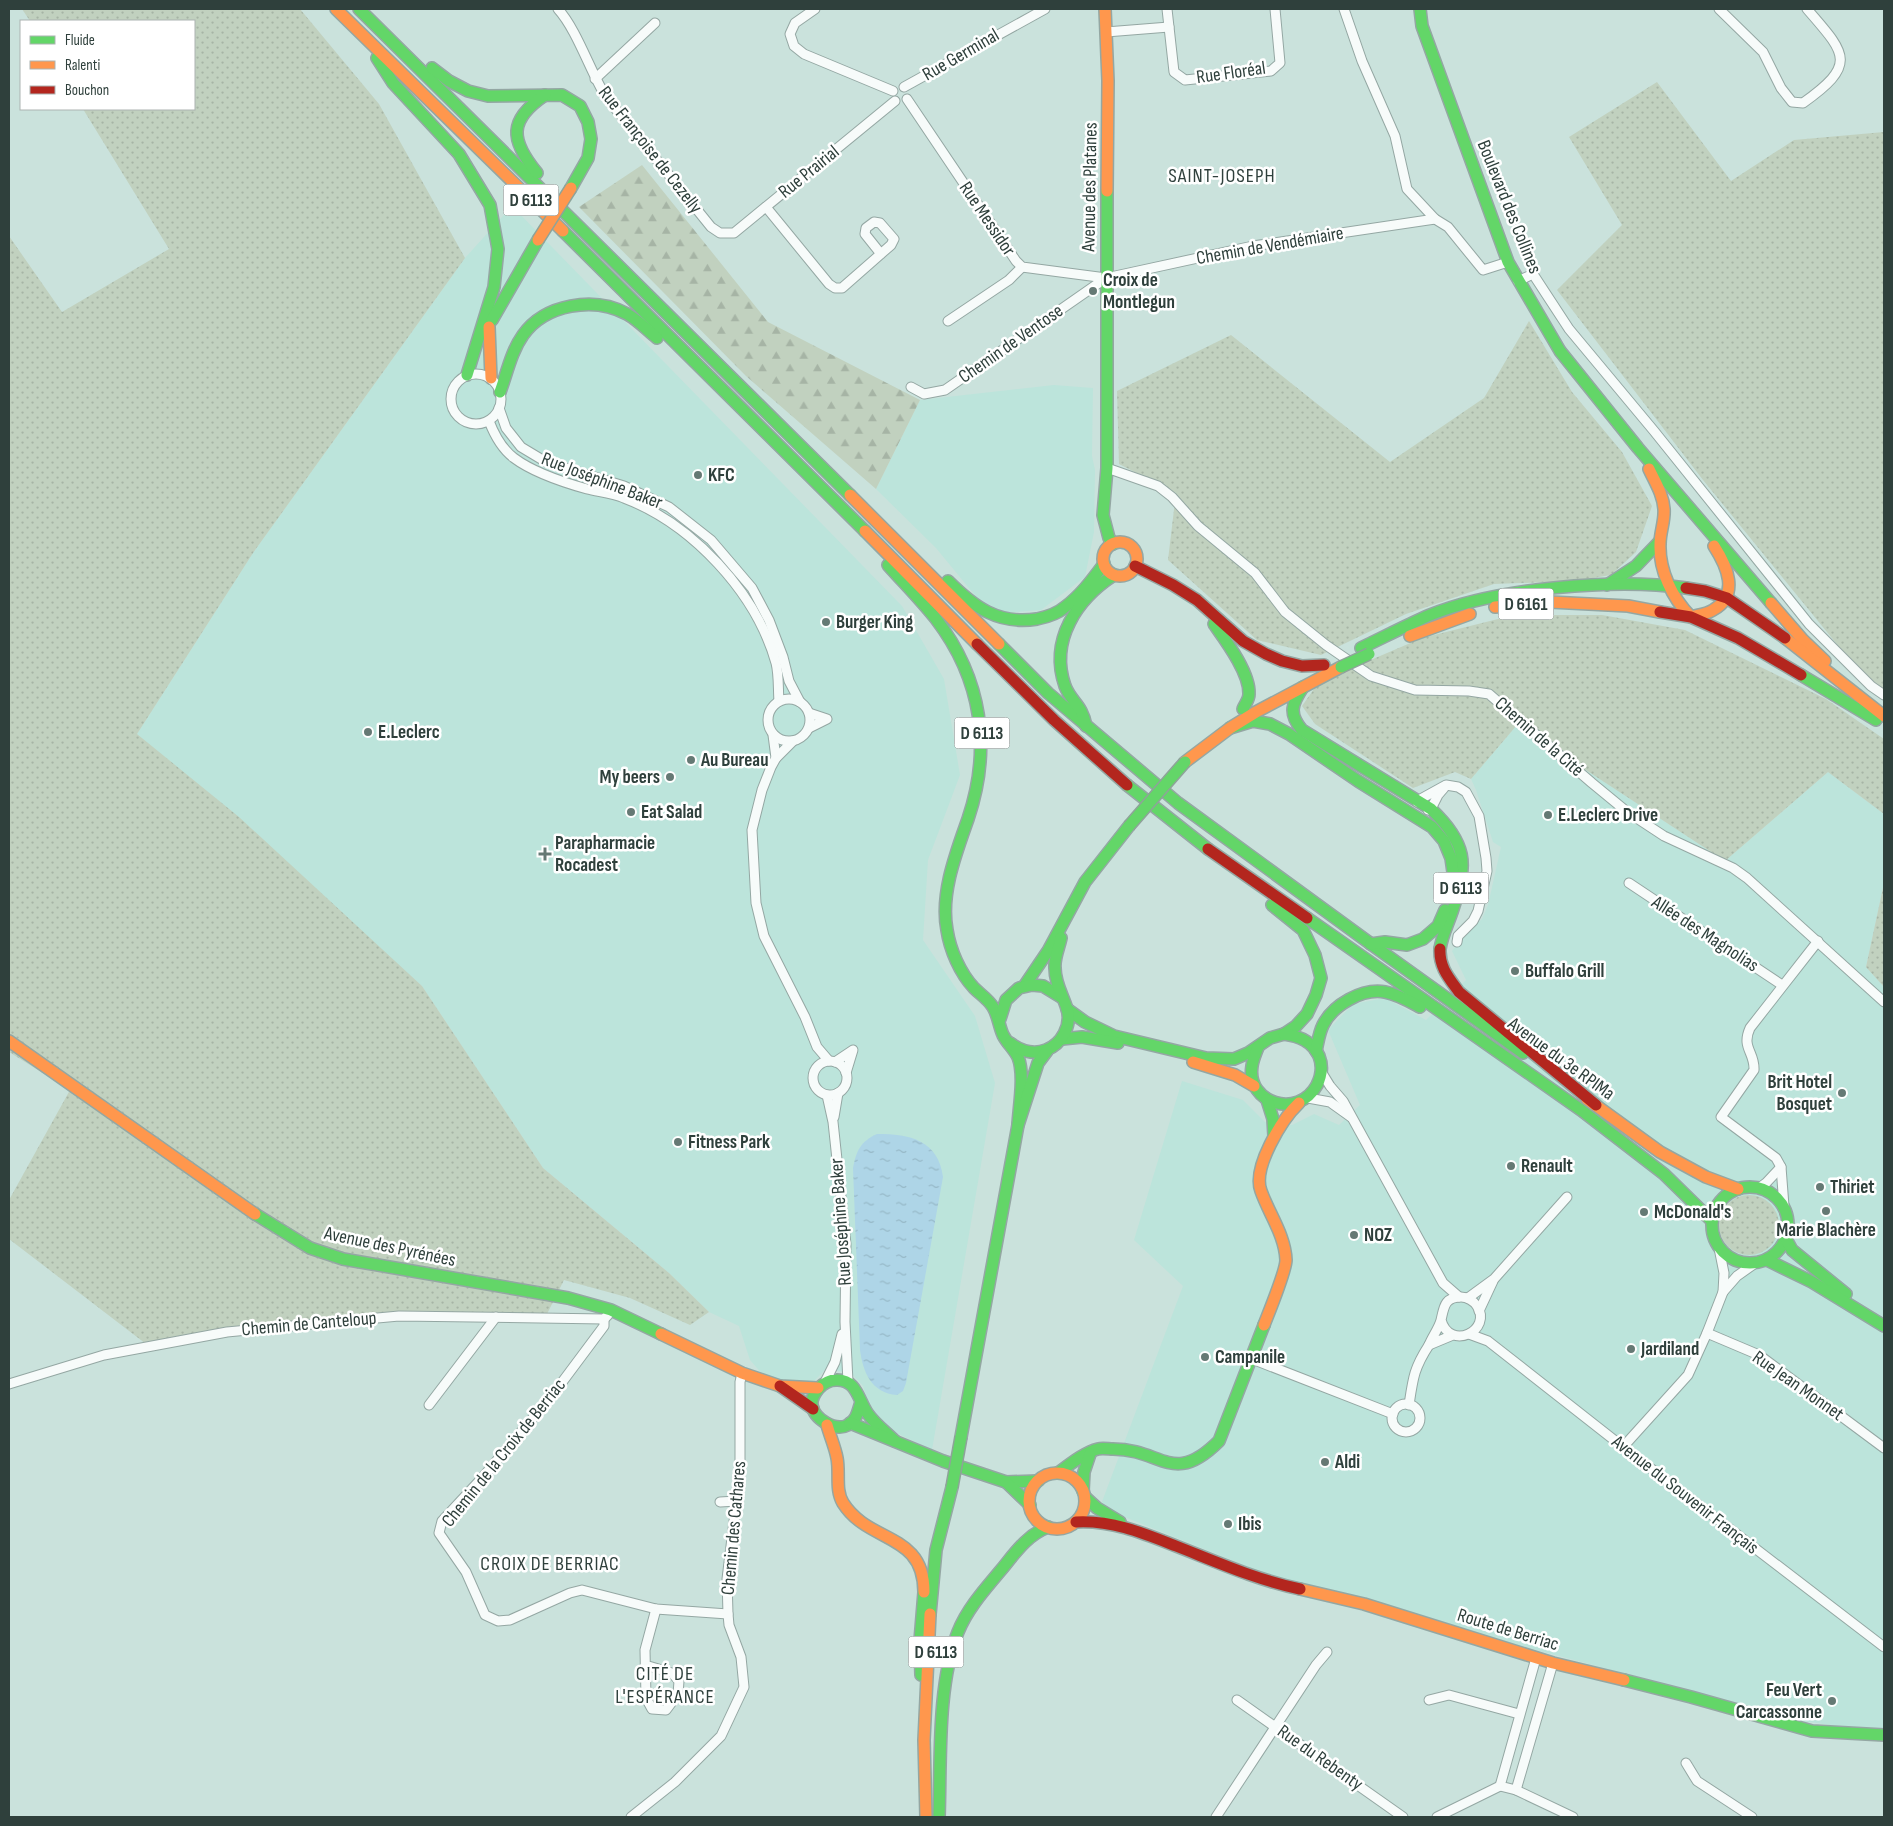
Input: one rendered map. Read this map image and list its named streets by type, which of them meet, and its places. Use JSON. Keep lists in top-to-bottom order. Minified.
{"streets":{"main road":["Avenue des Platanes","D 6113","Boulevard des Collines","D 6161","Avenue du 3e RPIMa","Avenue des Pyrénées","Route de Berriac"],"street":["Rue Germinal","Rue Floréal","Rue Françoise de Cezelly","Rue Prairial","Rue Messidor","Chemin de Vendémiaire","Chemin de Ventose","Rue Joséphine Baker","Chemin de la Cité","Allée des Magnolias","Chemin de Canteloup","Rue Jean Monnet","Chemin de la Croix de Berriac","Avenue du Souvenir Français","Chemin des Cathares","Rue du Rebenty"]},"crossings":[["Rue Germinal","Rue Prairial"],["Rue Germinal","Rue Messidor"],["Rue Françoise de Cezelly","Rue Prairial"],["Rue Prairial","Rue Messidor"],["Avenue des Platanes","D 6113"],["Avenue des Platanes","Rue Messidor"],["Avenue des Platanes","Chemin de Vendémiaire"],["Avenue des Platanes","Chemin de Ventose"],["Avenue des Platanes","Chemin de la Cité"],["D 6113","D 6161"],["D 6113","Avenue du 3e RPIMa"],["Rue Messidor","Chemin de Vendémiaire"],["Rue Messidor","Chemin de Ventose"],["Chemin de Vendémiaire","Chemin de Ventose"],["Rue Joséphine Baker","Avenue des Pyrénées"],["Avenue des Pyrénées","Chemin de Canteloup"],["Avenue des Pyrénées","Chemin de la Croix de Berriac"],["Avenue des Pyrénées","Chemin des Cathares"],["Chemin de Canteloup","Chemin de la Croix de Berriac"],["Chemin de la Croix de Berriac","Chemin des Cathares"]],"districts":["SAINT-JOSEPH","CROIX DE BERRIAC","CITÉ DE L'ESPÉRANCE"],"places":{"other":["Croix de Montlegun","KFC","Burger King","E.Leclerc","Au Bureau","My beers","Eat Salad","E.Leclerc Drive","Buffalo Grill","Brit Hotel Bosquet","Fitness Park","Renault","Thiriet","Marie Blachère","McDonald's","NOZ","Jardiland","Campanile","Aldi","Ibis","Feu Vert Carcassonne"],"health":["Parapharmacie Rocadest"]},"legend":["Fluide","Ralenti","Bouchon"]}
